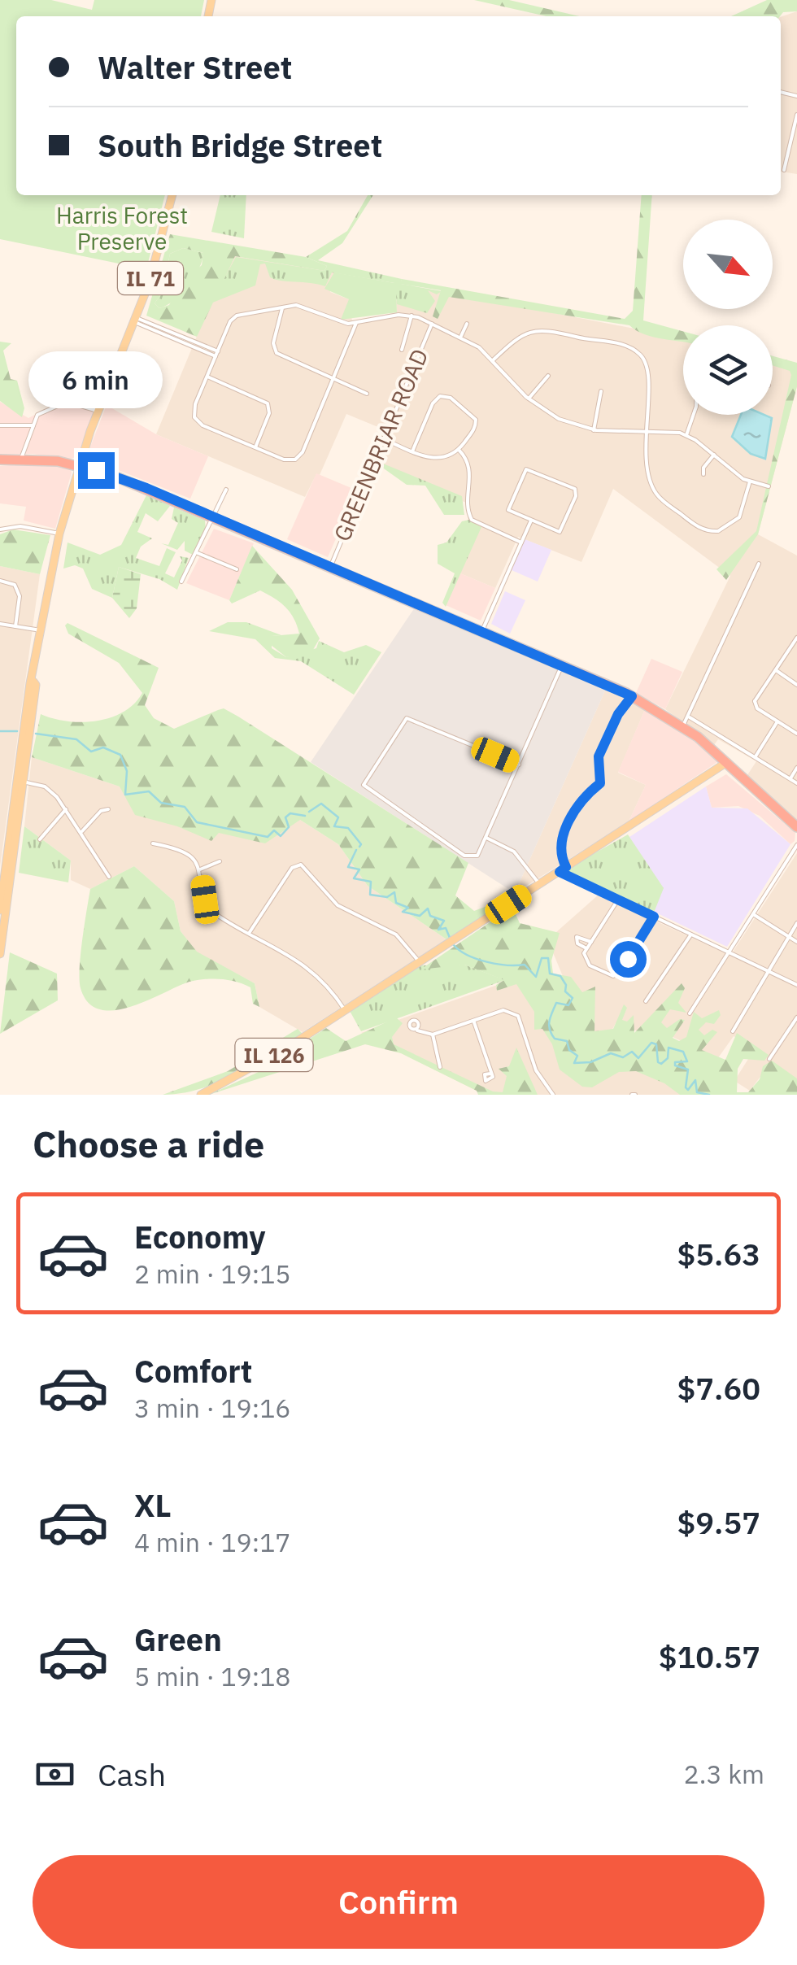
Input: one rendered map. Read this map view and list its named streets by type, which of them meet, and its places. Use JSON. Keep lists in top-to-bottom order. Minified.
{"streets":{"main road":["IL 71","IL 126"],"street":["GREENBRIAR ROAD"]},"parks":["Harris Forest Preserve"],"north":"bottom right","page":{"banner":["Walter Street","South Bridge Street"],"bubble":"6 min","heading":"Choose a ride","list":[{"name":"Economy","note":"2 min · 19:15","value":"$5.63"},{"name":"Comfort","note":"3 min · 19:16","value":"$7.60"},{"name":"XL","note":"4 min · 19:17","value":"$9.57"},{"name":"Green","note":"5 min · 19:18","value":"$10.57"}],"pay":["Cash","2.3 km"],"buttons":"Confirm"}}
